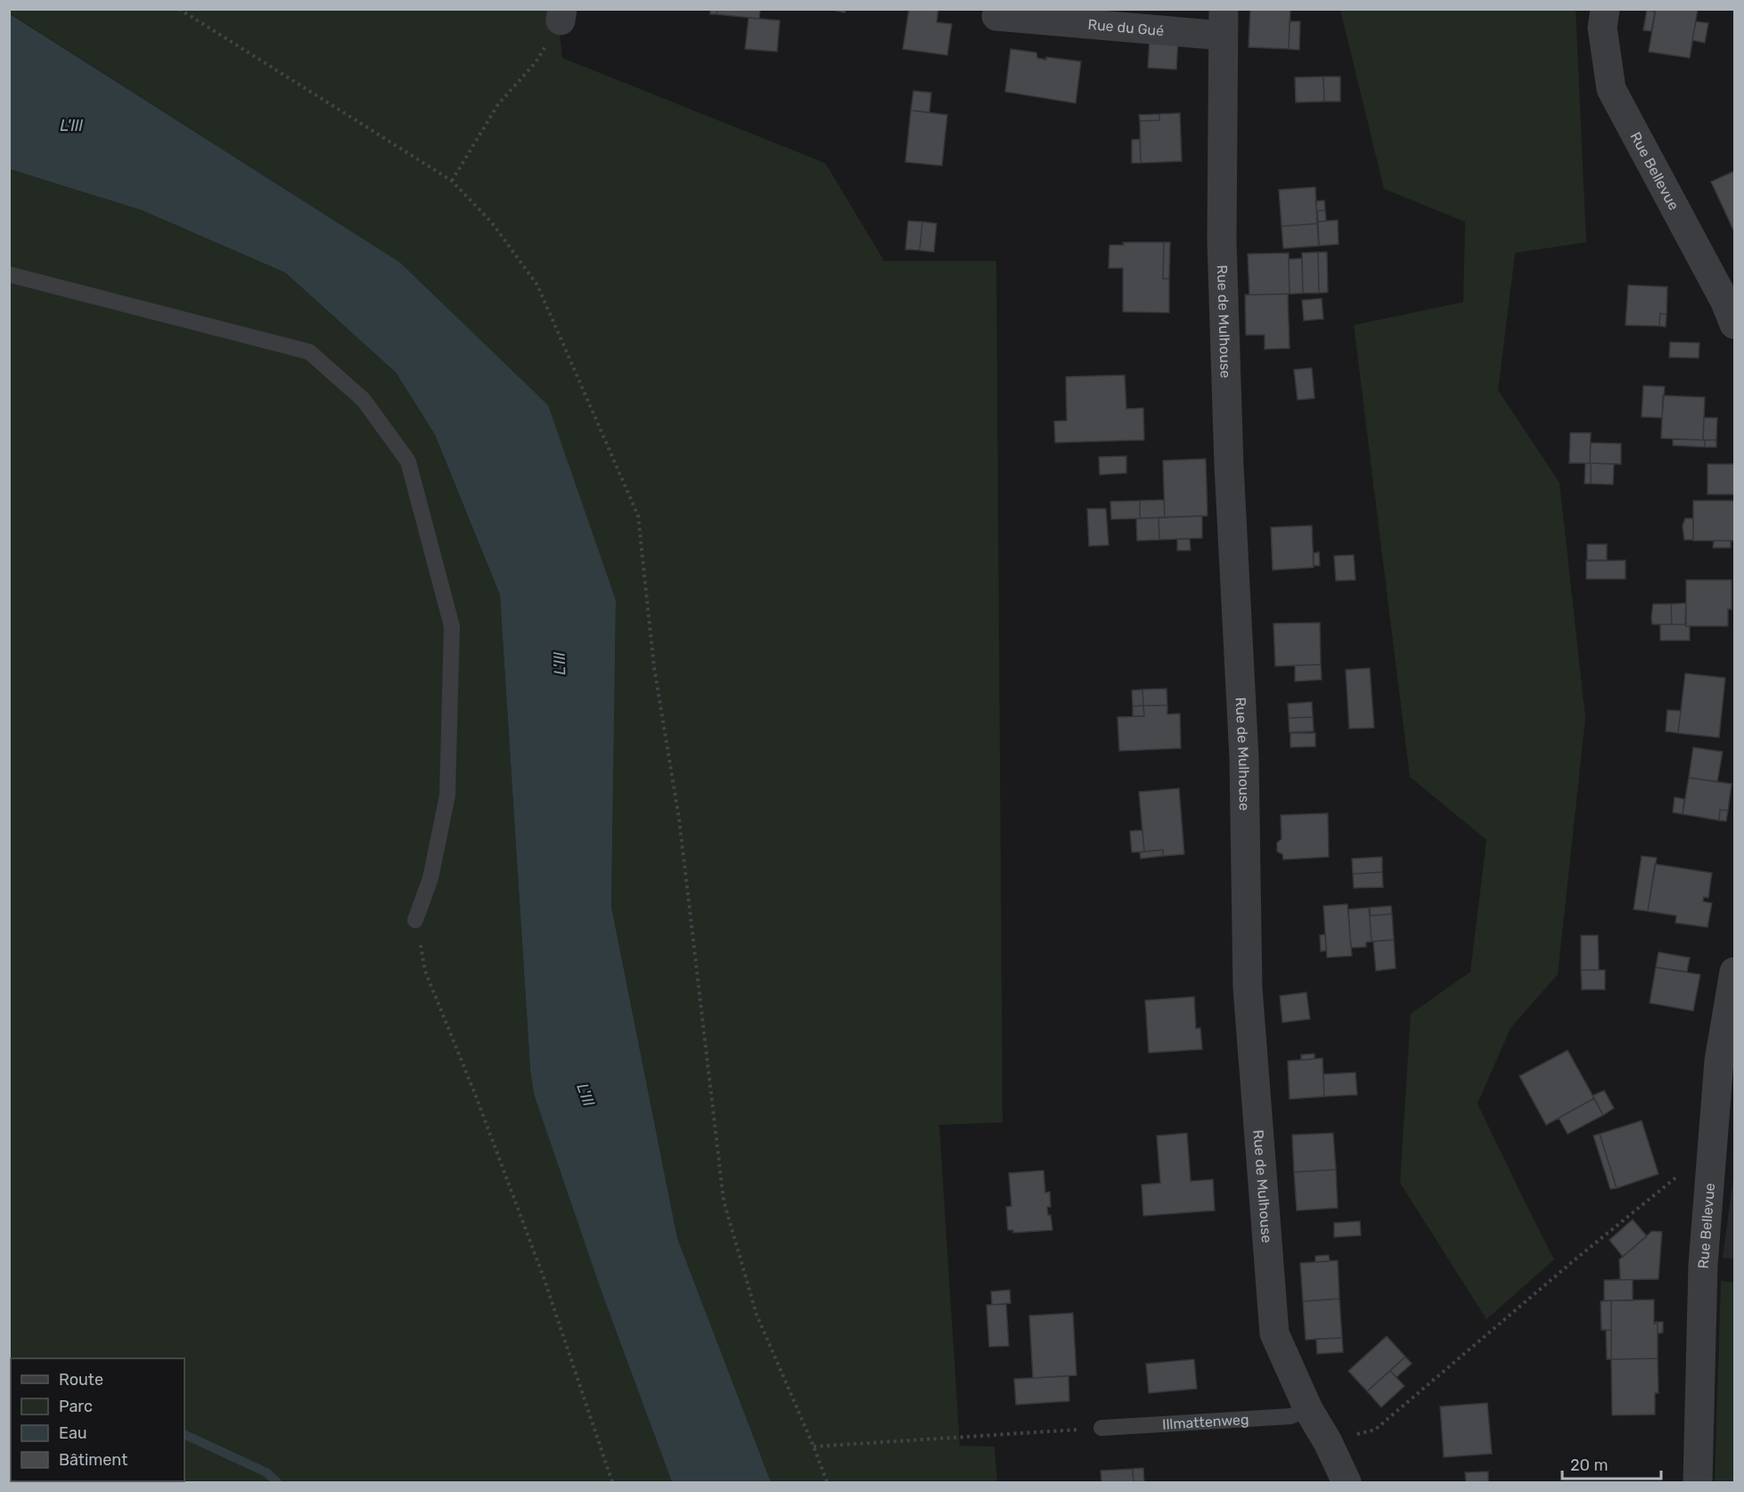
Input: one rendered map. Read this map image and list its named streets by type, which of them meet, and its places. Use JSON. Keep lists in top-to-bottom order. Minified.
{"streets":{"street":["Rue du Gué","Rue Bellevue","Rue de Mulhouse"],"lane":["Illmattenweg"]},"crossings":[["Rue du Gué","Rue de Mulhouse"],["Rue de Mulhouse","Illmattenweg"]],"water":["L'Ill"],"legend":["Route","Parc","Eau","Bâtiment"],"scale_bar":"20 m"}
